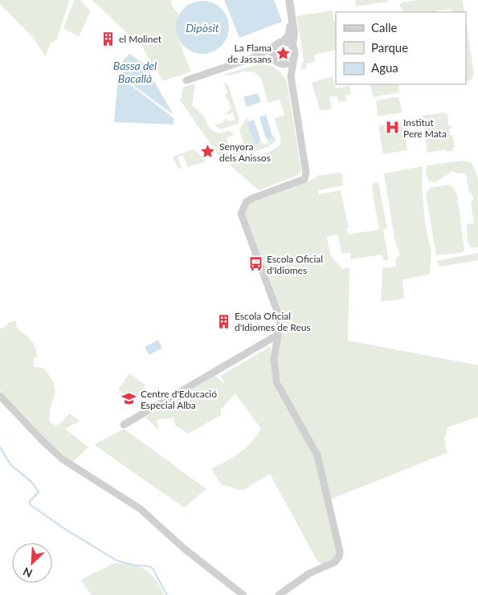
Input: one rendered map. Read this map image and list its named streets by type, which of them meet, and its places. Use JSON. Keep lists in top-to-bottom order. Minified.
{"water":["Dipòsit","Bassa del Bacallà"],"places":{"building":["el Molinet","Escola Oficial d'Idiomes de Reus"],"place":["La Flama de Jassans","Senyora dels Anissos"],"hospital":["Institut Pere Mata"],"bus stop":["Escola Oficial d'Idiomes"],"school or university":["Centre d'Educació Especial Alba"]},"legend":["Calle","Parque","Agua"],"north":"bottom left"}
